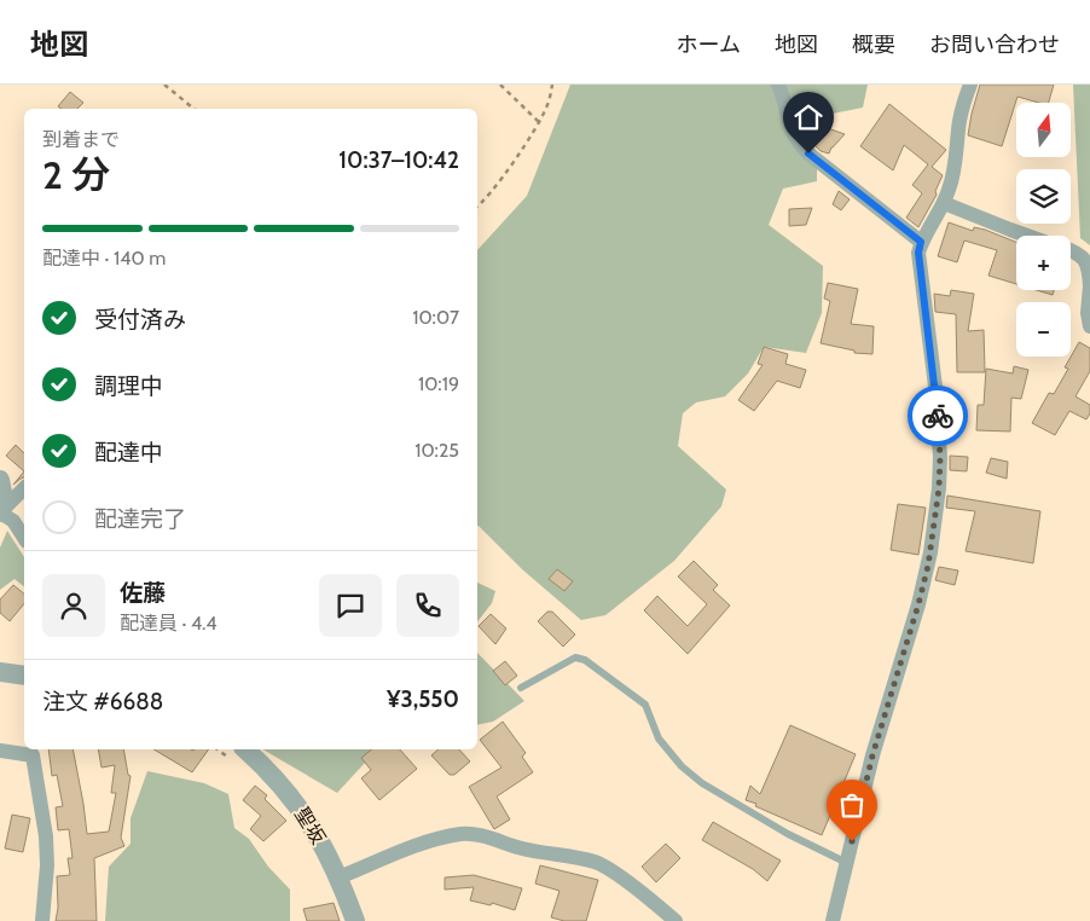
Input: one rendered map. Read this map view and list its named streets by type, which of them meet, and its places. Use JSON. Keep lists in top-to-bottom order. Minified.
{"streets":{"street":["聖坂"]},"north":"top","page":{"header":"地図","nav":["ホーム","地図","概要","お問い合わせ"],"map_buttons":["+","−"],"heading":["2 分","到着まで","10:37–10:42"],"panel":["佐藤","配達員 · 4.4","注文 #6688","¥3,550"],"bar":"配達中 · 140 m","list":[["受付済み","10:07"],["調理中","10:19"],["配達中","10:25"],"配達完了"]}}
